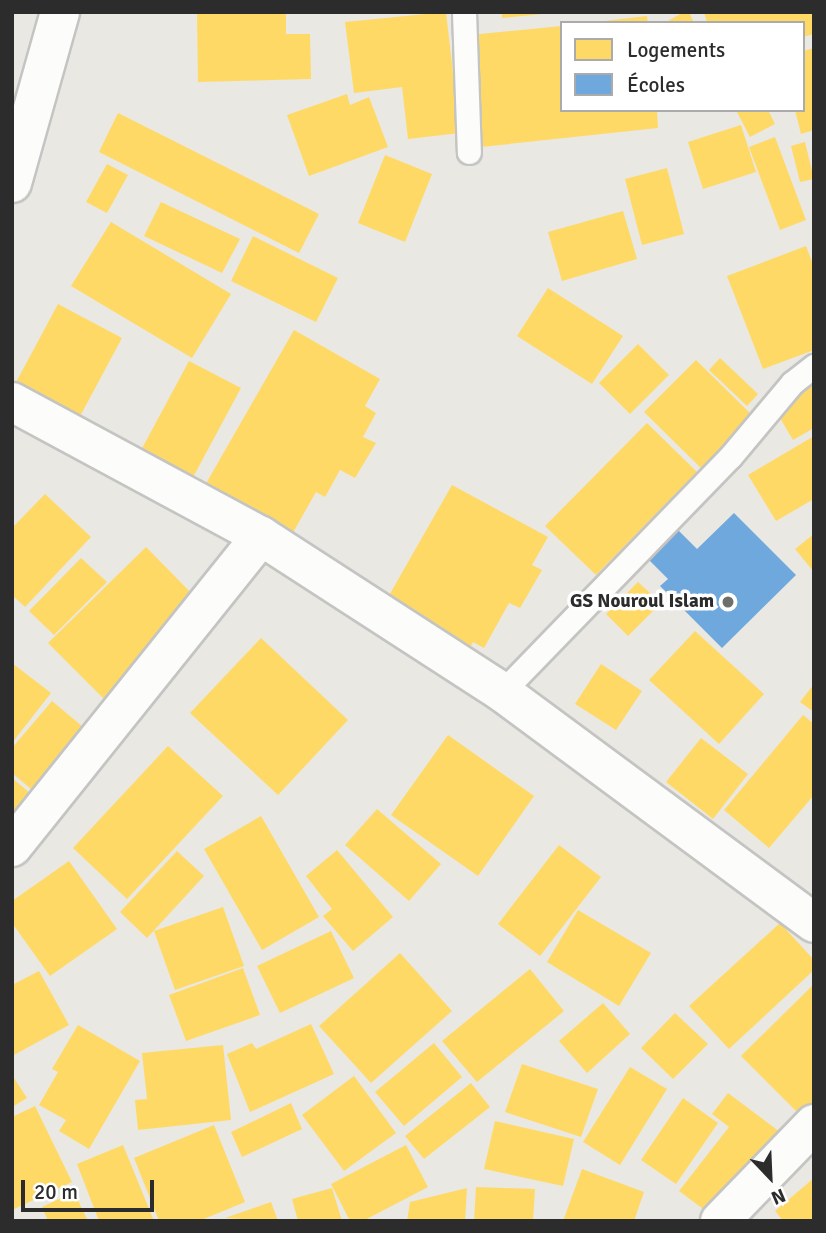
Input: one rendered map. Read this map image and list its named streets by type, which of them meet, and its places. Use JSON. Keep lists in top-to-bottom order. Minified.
{"places":["GS Nouroul Islam"],"legend":["Logements","Écoles"],"scale_bar":"20 m","north":"bottom right"}
